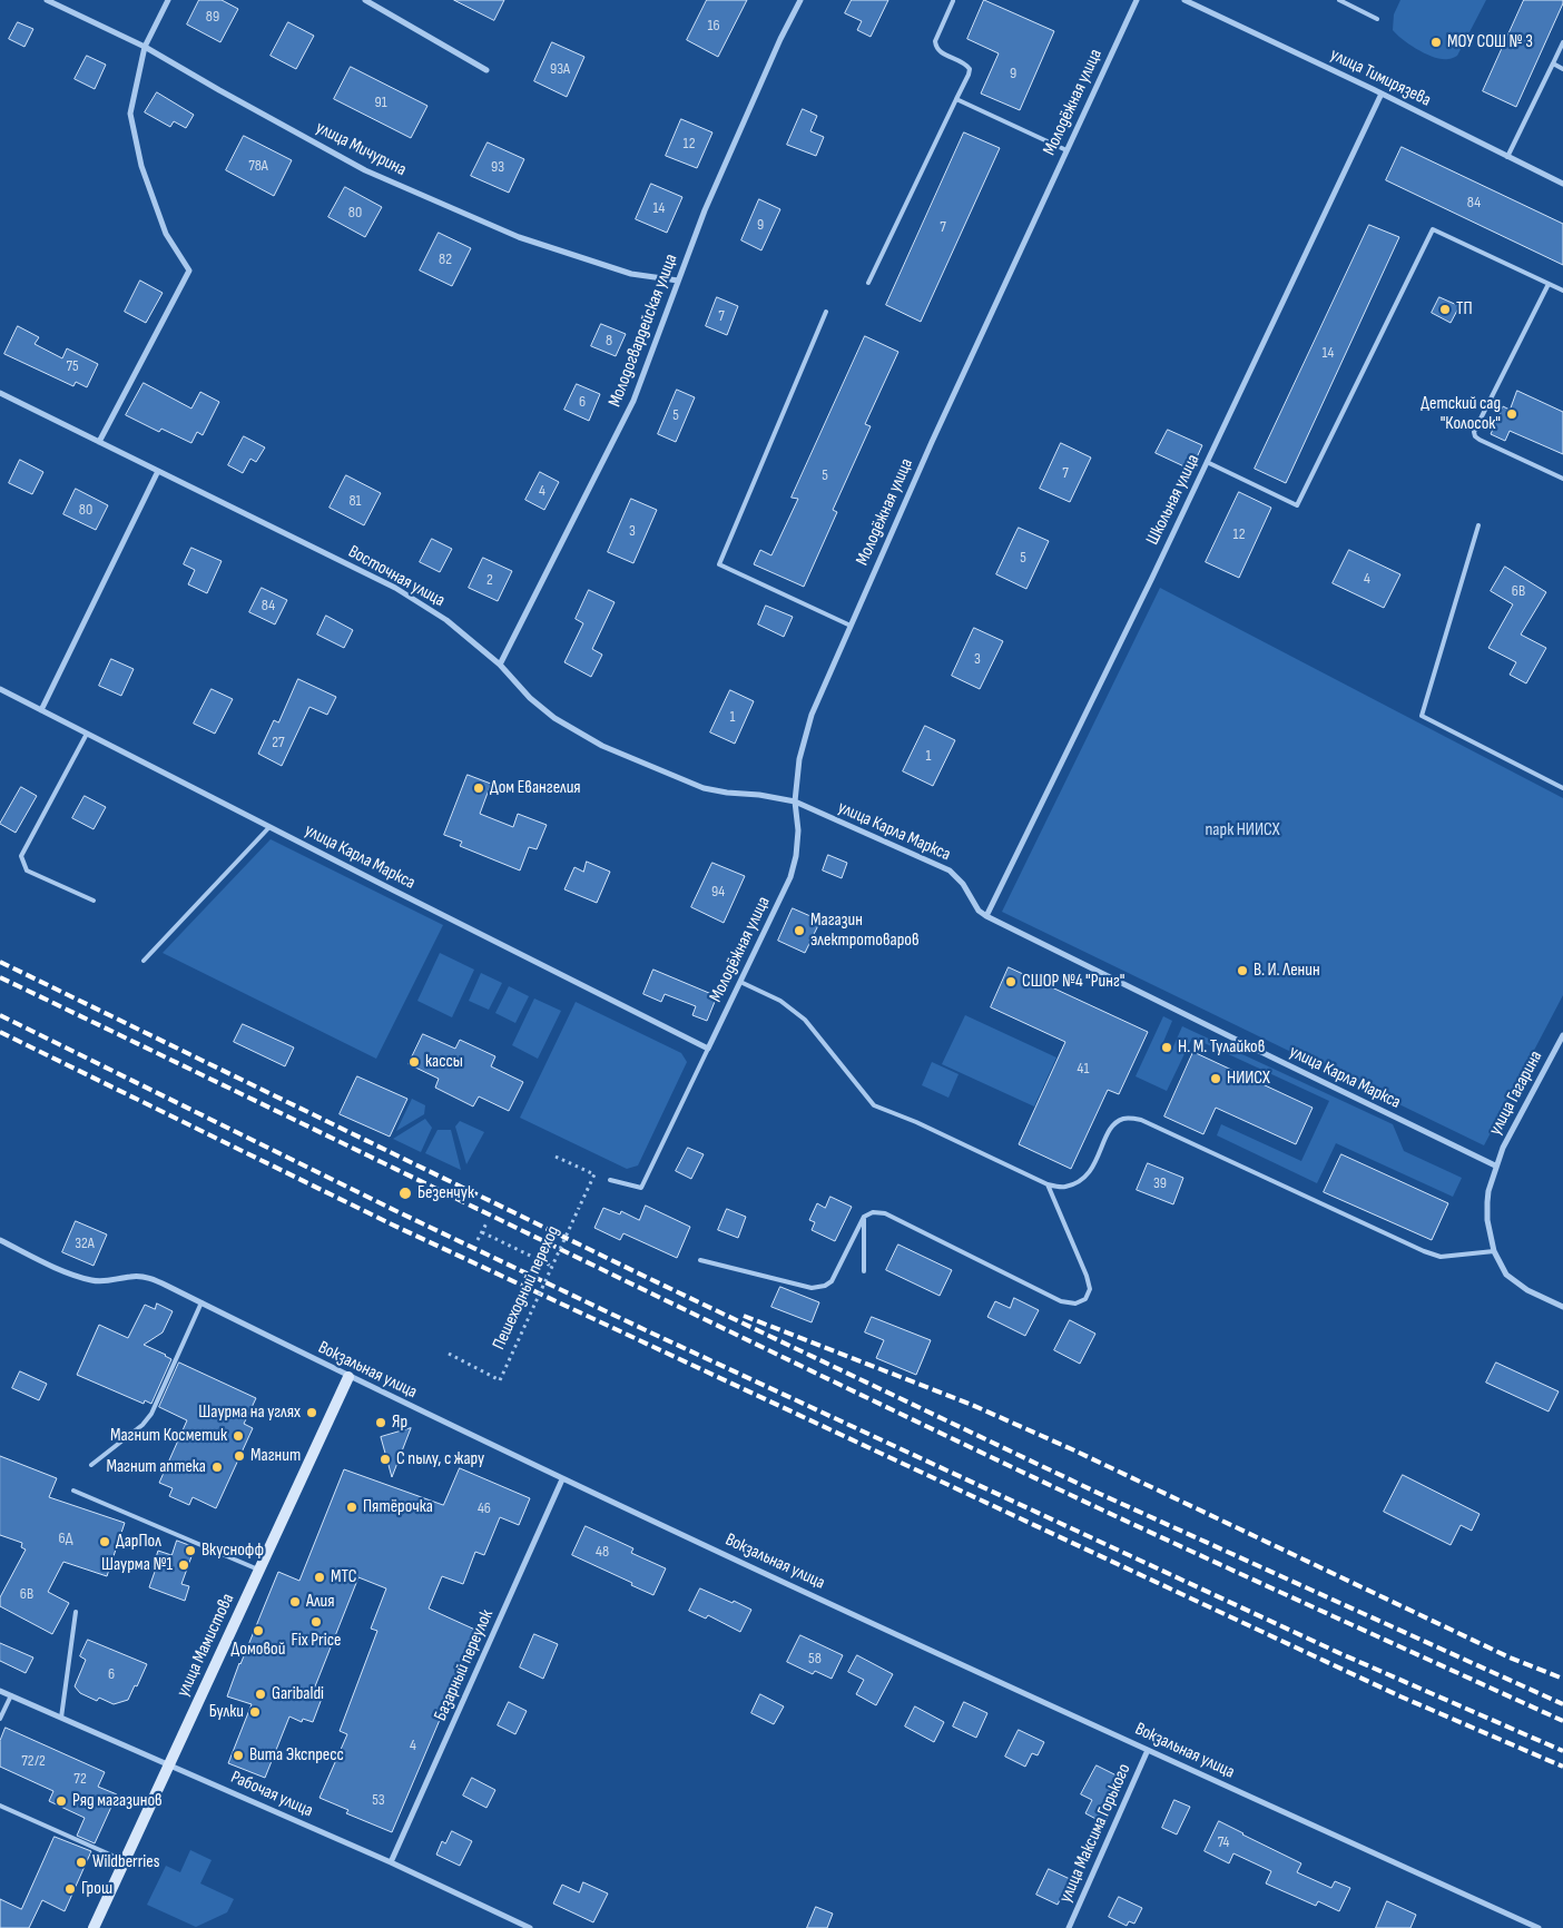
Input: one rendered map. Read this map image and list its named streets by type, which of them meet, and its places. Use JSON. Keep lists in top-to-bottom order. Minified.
{"streets":{"street":["улица Тимирязева","Молодёжная улица","улица Мичурина","Молодогвардейская улица","Школьная улица","Восточная улица","улица Карла Маркса","улица Гагарина","Вокзальная улица","улица Мамистова","Базарный переулок","Рабочая улица","улица Максима Горького"],"path":["Пешеходный переход"]},"crossings":[["улица Тимирязева","Школьная улица"],["Молодёжная улица","Восточная улица"],["Молодёжная улица","улица Карла Маркса"],["улица Мичурина","Молодогвардейская улица"],["Молодогвардейская улица","Восточная улица"],["Школьная улица","улица Карла Маркса"],["Восточная улица","улица Карла Маркса"],["улица Карла Маркса","улица Гагарина"],["Вокзальная улица","улица Мамистова"],["Вокзальная улица","Базарный переулок"],["Вокзальная улица","улица Максима Горького"],["улица Мамистова","Рабочая улица"],["Базарный переулок","Рабочая улица"]],"parks":["парк НИИСХ"],"places":["МОУ СОШ № 3","ТП","Детский сад \"Колосок\"","Дом Евангелия","Магазин электротоваров","В. И. Ленин","СШОР №4 \"Ринг\"","Н. М. Тулайков","кассы","НИИСХ","Безенчук","Шаурма на углях","Яр","Магнит Косметик","Магнит","С пылу, с жару","Магнит аптека","Пятёрочка","ДарПол","Вкуснофф","Шаурма №1","МТС","Алия","Fix Price","Домовой","Garibaldi","Булки","Вита Экспресс","Ряд магазинов","Wildberries","Грош"],"house_numbers":["89","16","93А","9","91","12","78А","93","84","14","80","9","7","82","7","8","14","75","6","5","7","5","4","81","80","3","12","5","4","2","6В","84","3","1","27","1","94","41","39","32А","46","6Д","48","6В","58","6","4","72/2","72","53","74"]}
